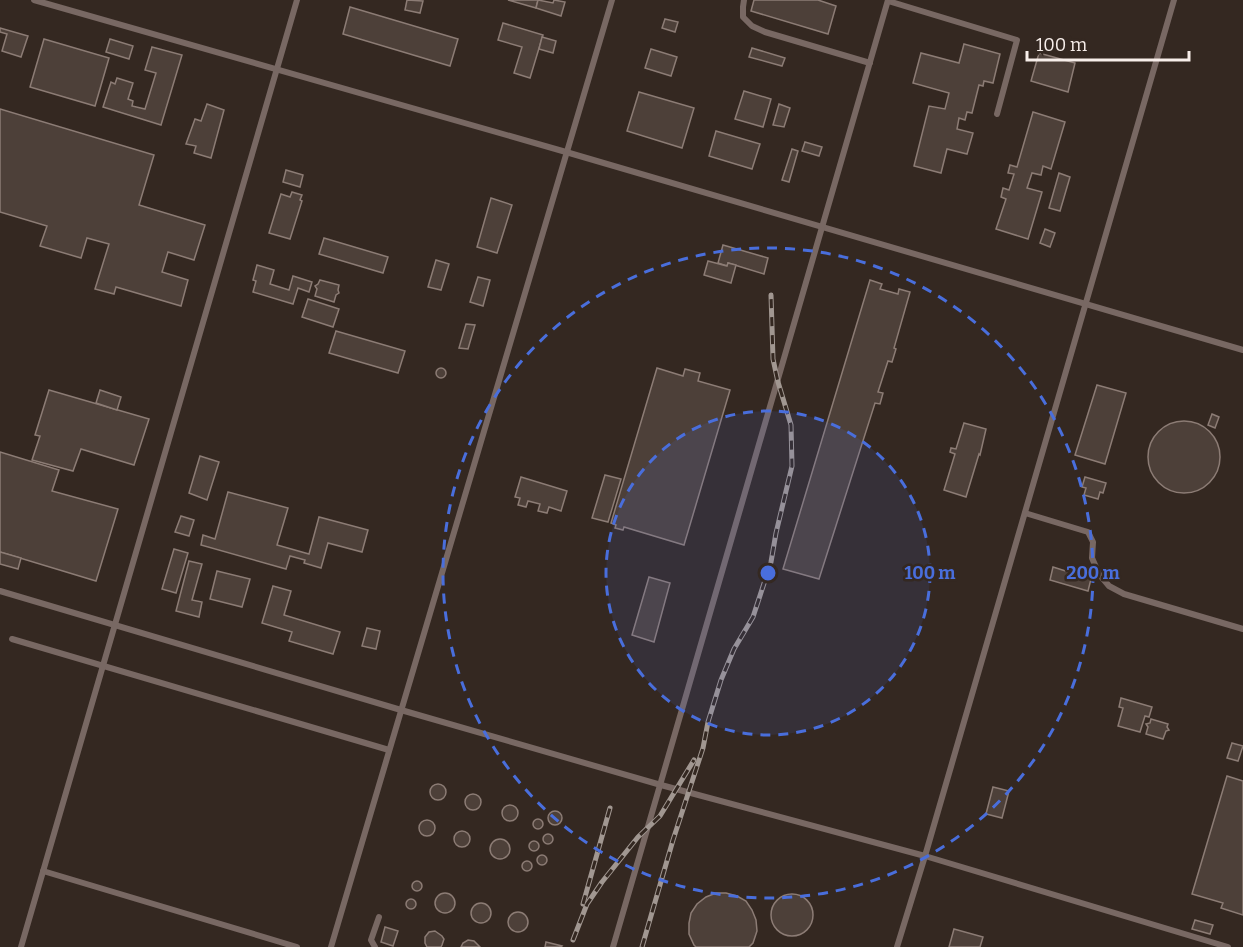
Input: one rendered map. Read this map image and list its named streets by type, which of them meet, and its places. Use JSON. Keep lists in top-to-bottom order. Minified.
{"scale_bar":"100 m","rings":["100 m","200 m"]}
